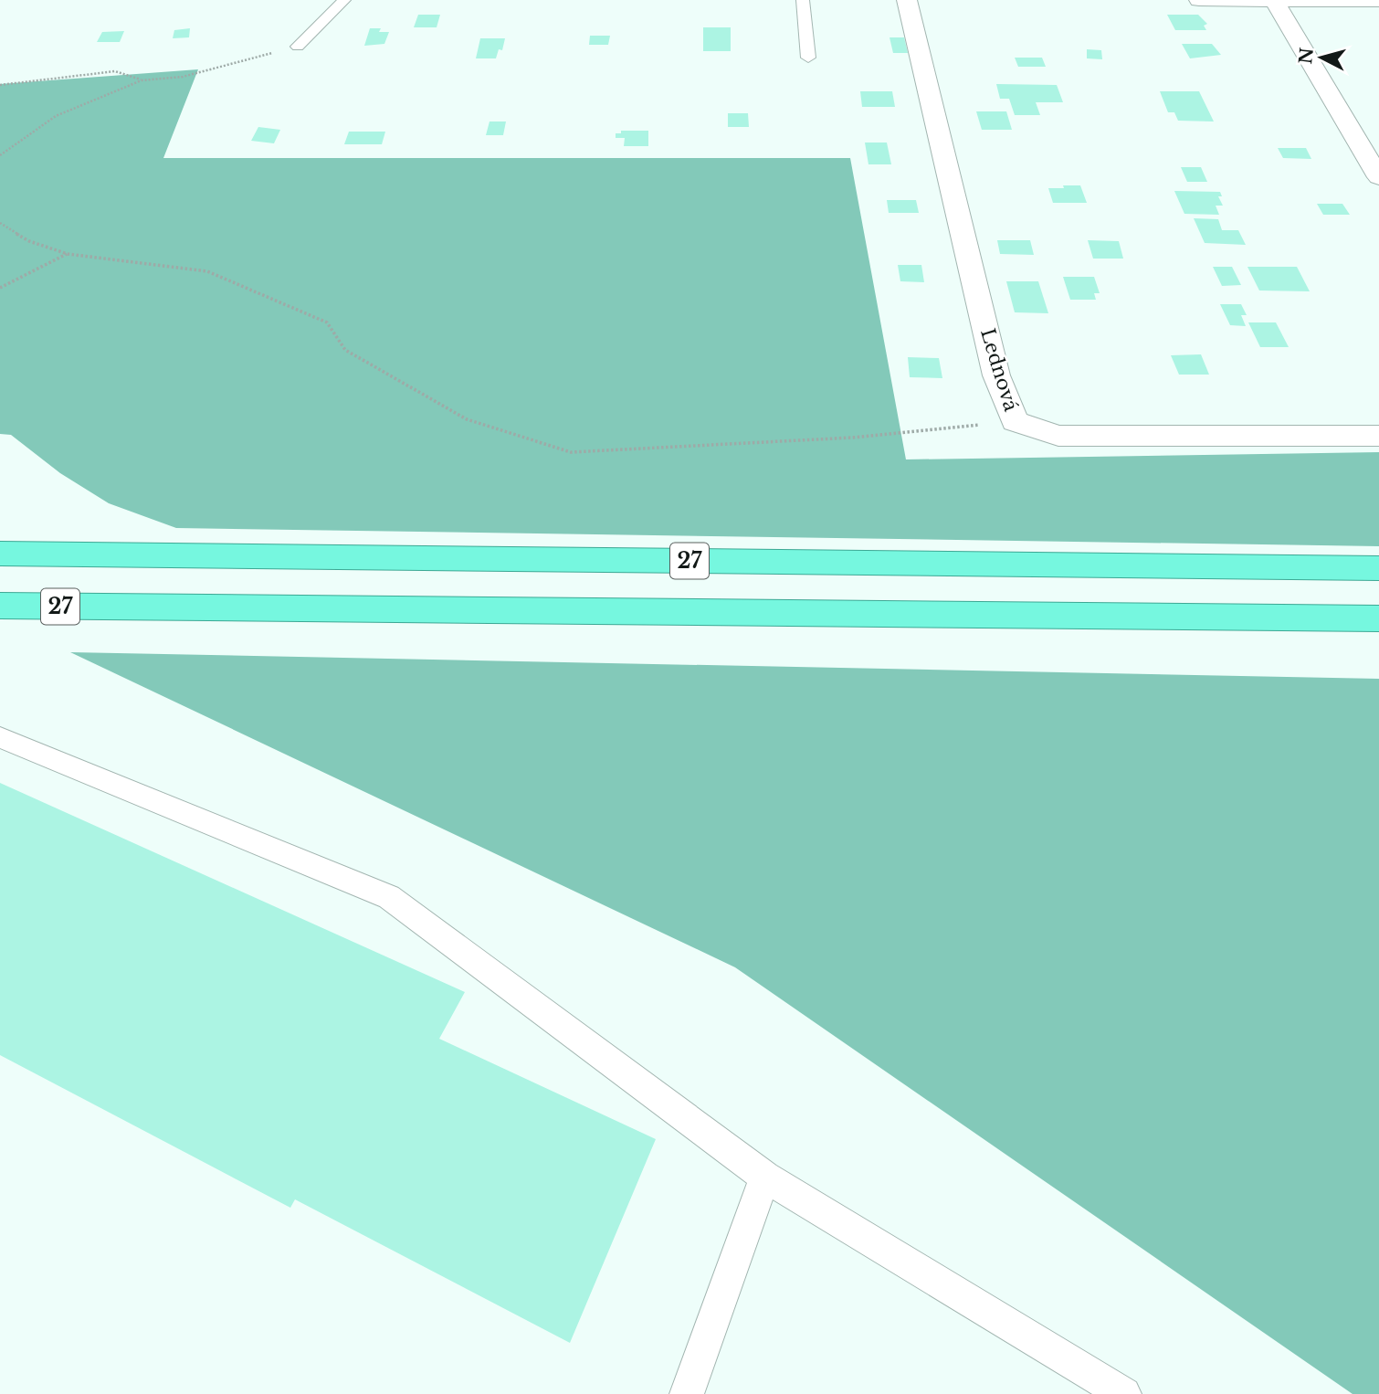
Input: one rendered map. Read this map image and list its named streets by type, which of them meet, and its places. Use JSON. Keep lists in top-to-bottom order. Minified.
{"streets":{"highway":["27"],"street":["Lednová"]},"north":"left"}
